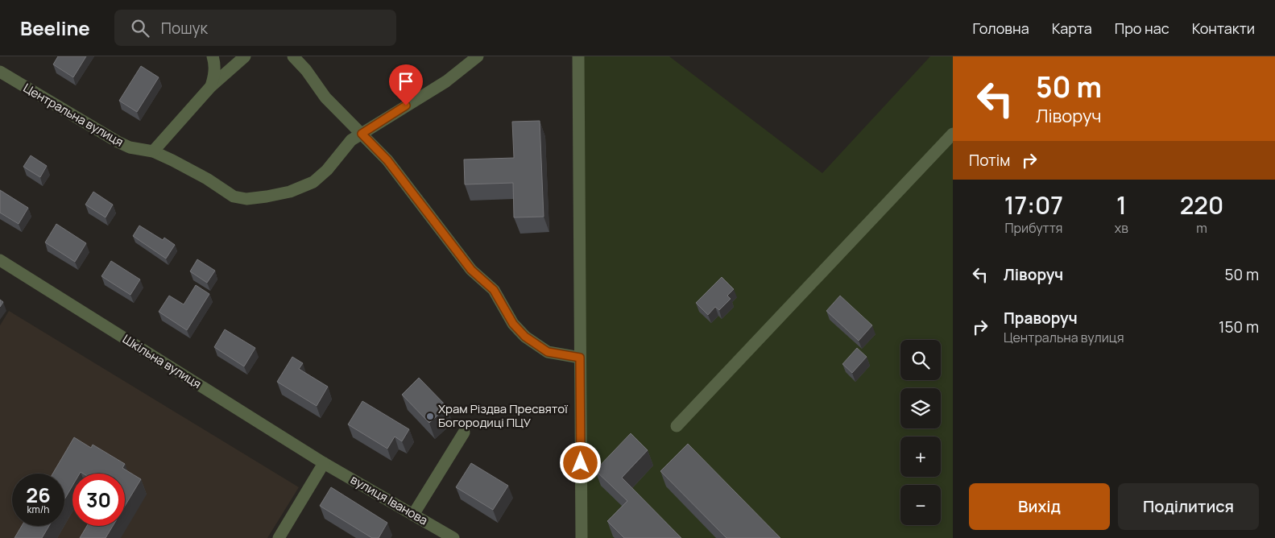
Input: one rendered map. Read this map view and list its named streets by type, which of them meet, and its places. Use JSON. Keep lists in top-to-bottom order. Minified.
{"streets":{"street":["Центральна вулиця","Шкільна вулиця","вулиця Іванова"]},"crossings":[["Шкільна вулиця","вулиця Іванова"]],"places":["Храм Різдва Пресвятої Богородиці ПЦУ"],"page":{"header":"Beeline","search":"Пошук","nav":["Головна","Карта","Про нас","Контакти"],"turn":["50 m","Ліворуч"],"then":"Потім","eta":["17:07","Прибуття","1","хв","220","m"],"list":[{"name":"Ліворуч","value":"50 m"},{"name":"Праворуч","note":"Центральна вулиця","value":"150 m"}],"map_buttons":["+","−"],"speed":"26 km/h","limit":"30","buttons":["Вихід","Поділитися"]}}
